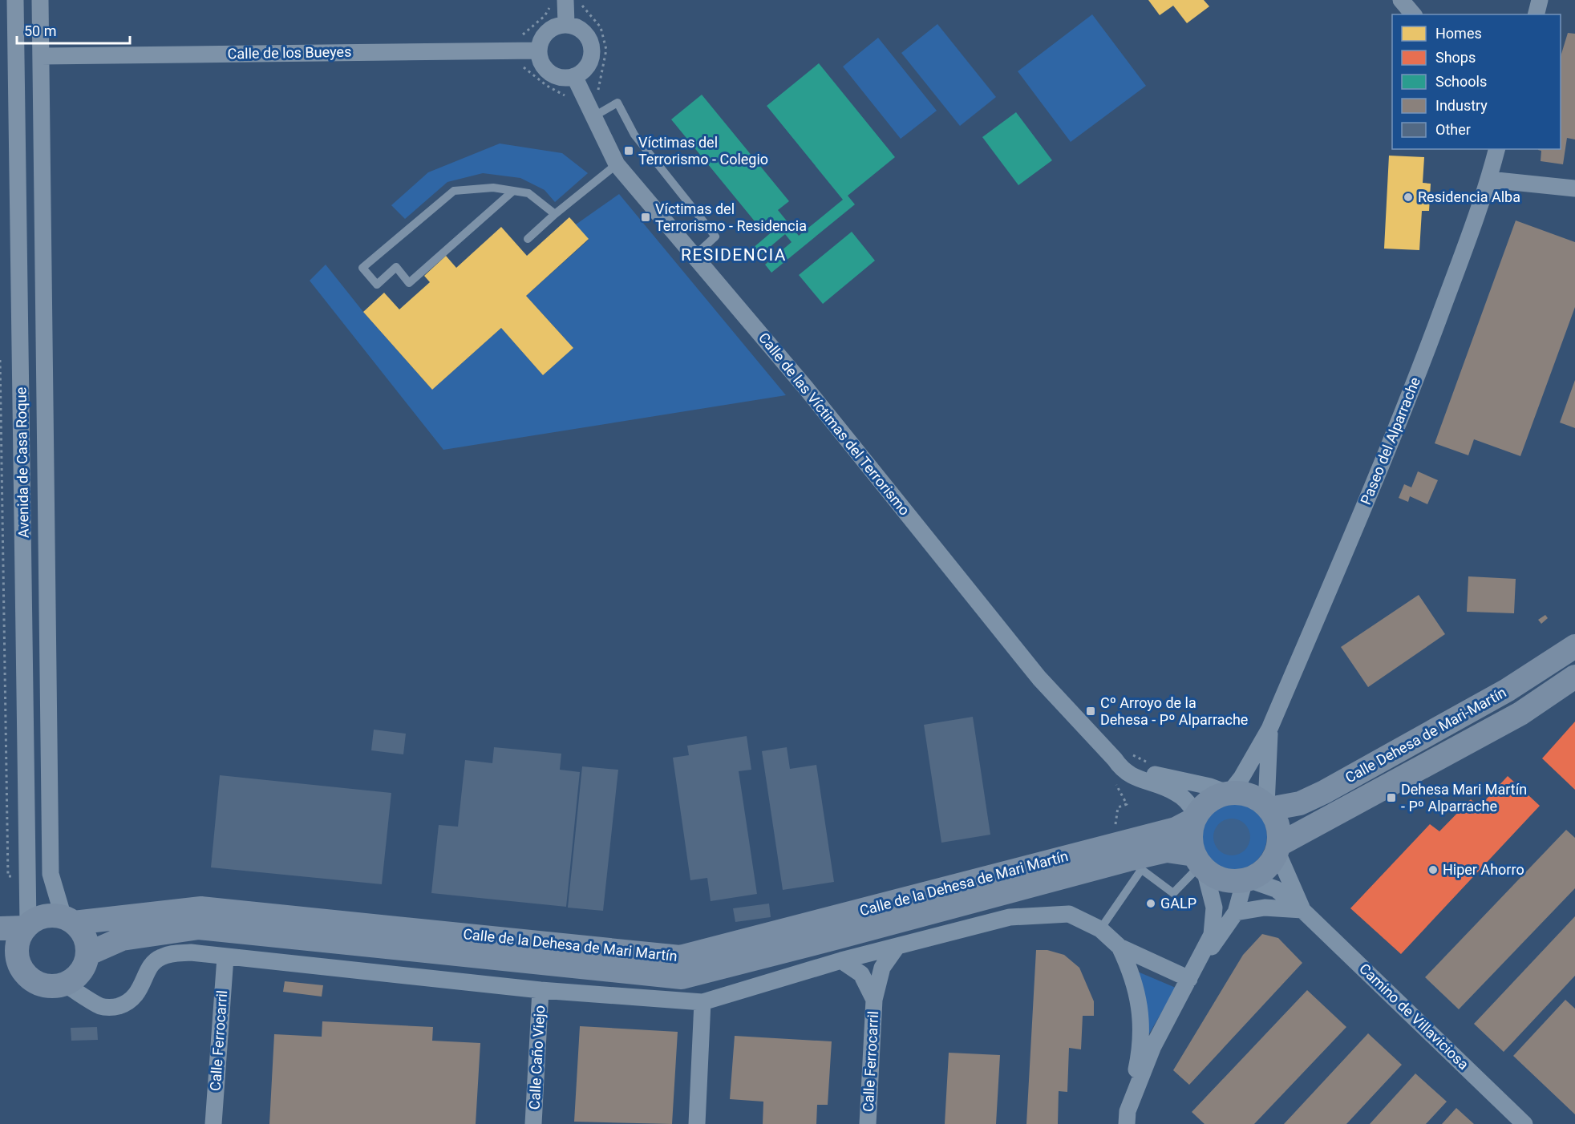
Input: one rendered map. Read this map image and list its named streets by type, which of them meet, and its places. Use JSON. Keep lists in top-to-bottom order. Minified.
{"streets":{"street":["Calle de los Bueyes","Calle de las Víctimas del Terrorismo","Paseo del Alparrache","Avenida de Casa Roque","Calle Dehesa de Mari-Martín","Calle de la Dehesa de Mari Martín","Camino de Villaviciosa","Calle Ferrocarril","Calle Caño Viejo"]},"crossings":[["Calle de los Bueyes","Calle de las Víctimas del Terrorismo"],["Calle de los Bueyes","Avenida de Casa Roque"],["Calle de las Víctimas del Terrorismo","Paseo del Alparrache"],["Calle de las Víctimas del Terrorismo","Calle Dehesa de Mari-Martín"],["Calle de las Víctimas del Terrorismo","Calle de la Dehesa de Mari Martín"],["Calle de las Víctimas del Terrorismo","Camino de Villaviciosa"],["Paseo del Alparrache","Calle Dehesa de Mari-Martín"],["Paseo del Alparrache","Calle de la Dehesa de Mari Martín"],["Paseo del Alparrache","Camino de Villaviciosa"],["Avenida de Casa Roque","Calle de la Dehesa de Mari Martín"],["Calle Dehesa de Mari-Martín","Calle de la Dehesa de Mari Martín"],["Calle Dehesa de Mari-Martín","Camino de Villaviciosa"],["Calle de la Dehesa de Mari Martín","Camino de Villaviciosa"]],"districts":["RESIDENCIA"],"places":{"transit":["Víctimas del Terrorismo - Colegio","Víctimas del Terrorismo - Residencia","Cº Arroyo de la Dehesa - Pº Alparrache","Dehesa Mari Martín - Pº Alparrache"],"other":["Residencia Alba","Hiper Ahorro","GALP"]},"legend":["Homes","Shops","Schools","Industry","Other"],"scale_bar":"50 m"}
